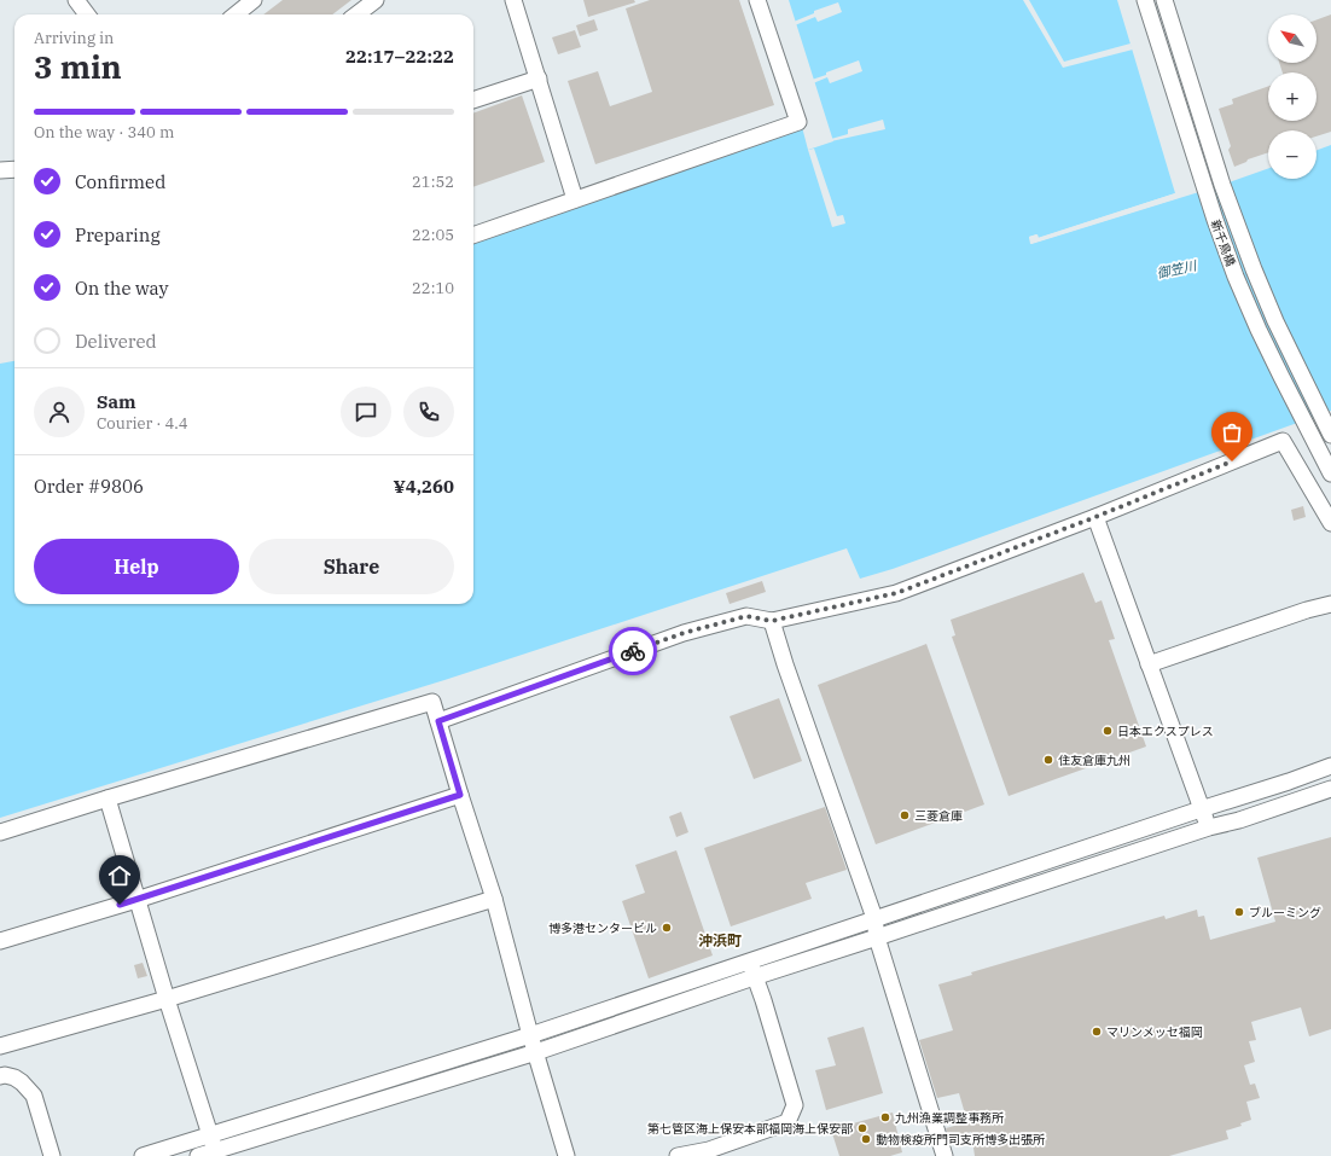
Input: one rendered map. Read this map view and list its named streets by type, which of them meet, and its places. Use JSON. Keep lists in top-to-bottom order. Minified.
{"streets":{"street":["新千鳥橋"]},"districts":["沖浜町"],"water":["御笠川"],"places":["日本エクスプレス","住友倉庫九州","三菱倉庫","ブルーミング","博多港センタービル","マリンメッセ福岡","九州漁業調整事務所","第七管区海上保安本部福岡海上保安部","動物検疫所門司支所博多出張所"],"north":"top left","page":{"map_buttons":["+","−"],"heading":["3 min","Arriving in","22:17–22:22"],"panel":["Sam","Courier · 4.4","Order #9806","¥4,260"],"bar":"On the way · 340 m","list":[["Confirmed","21:52"],["Preparing","22:05"],["On the way","22:10"],"Delivered"],"buttons":["Help","Share"]}}
